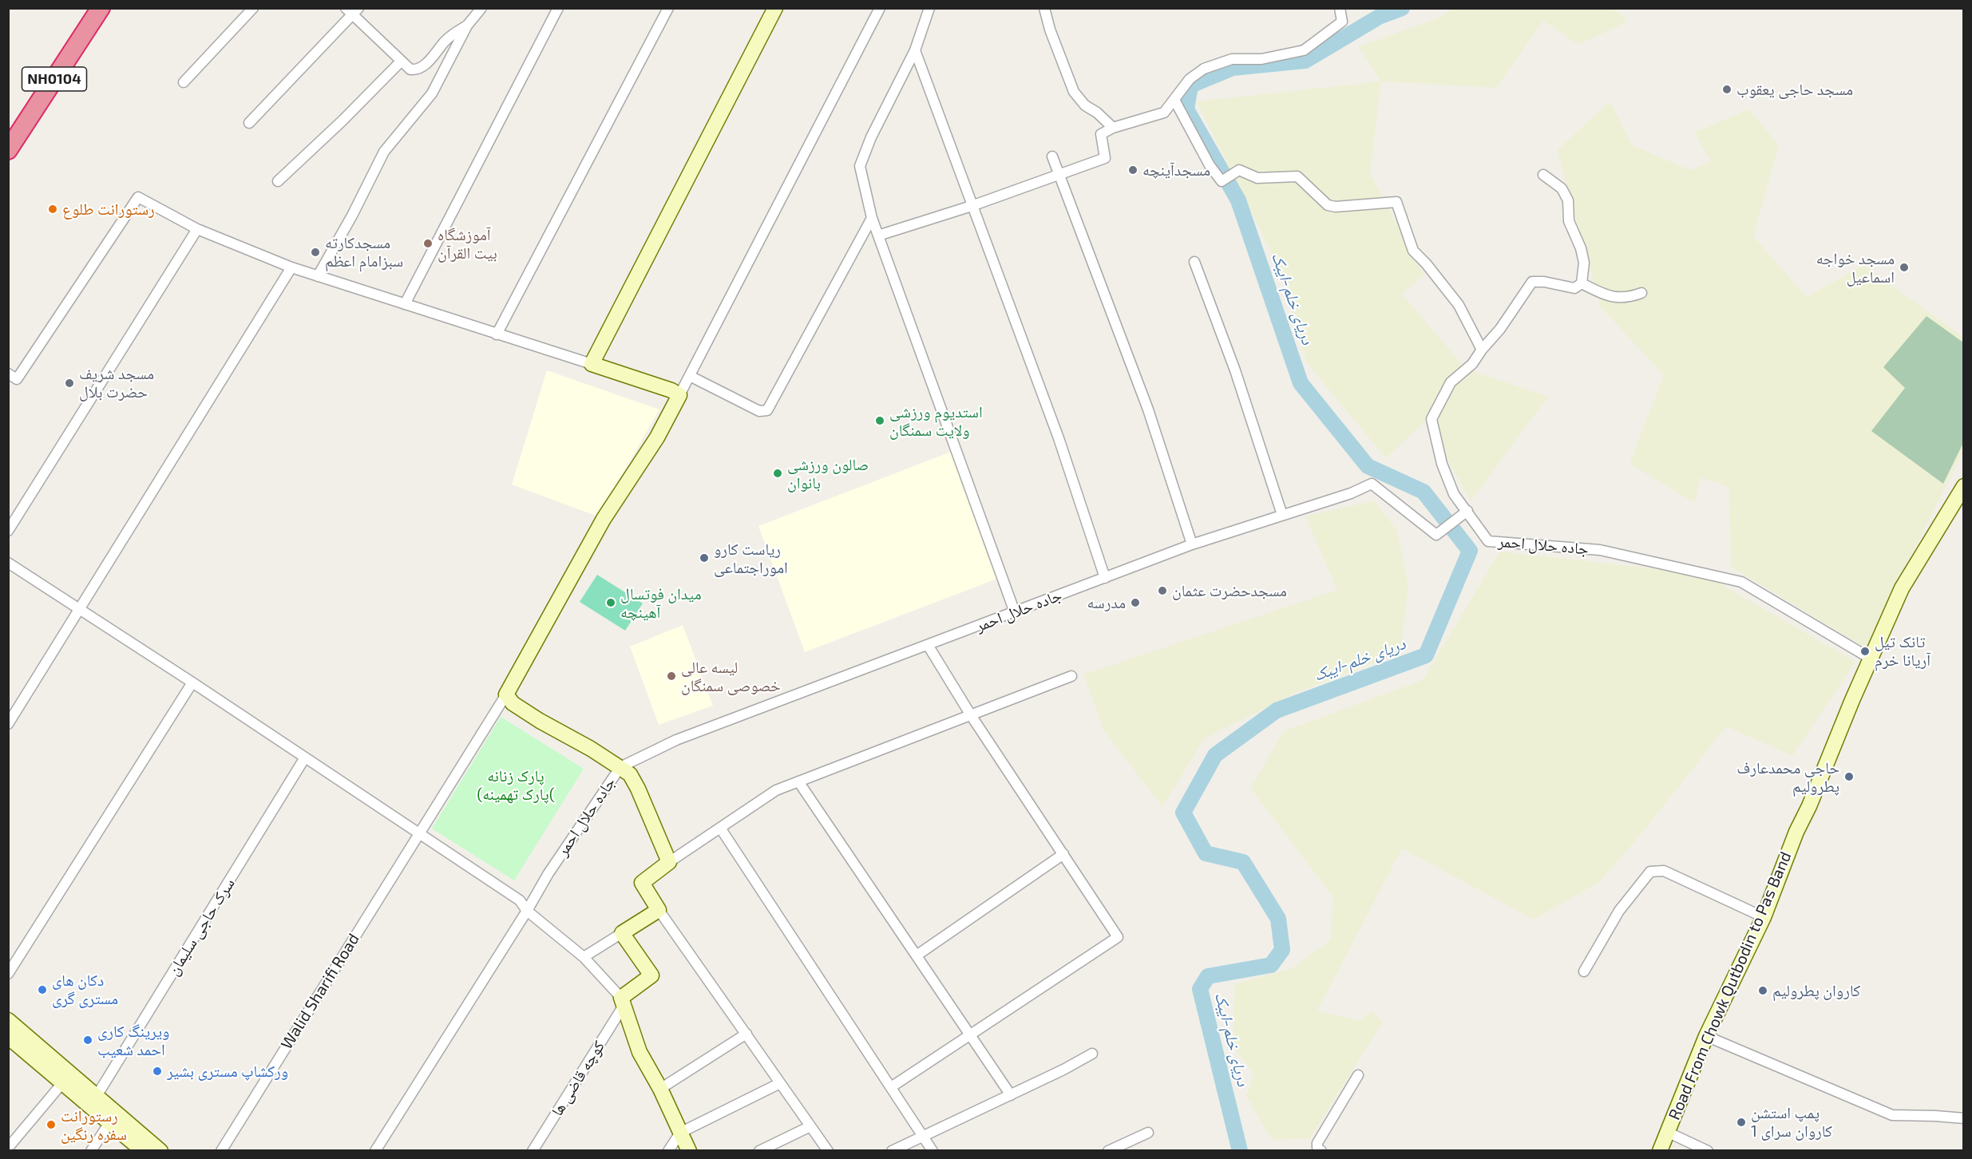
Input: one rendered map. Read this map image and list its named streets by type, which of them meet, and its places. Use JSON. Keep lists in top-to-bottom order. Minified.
{"streets":{"highway":["NH0104"],"street":["جاده حلال احمر","سرک حاجی سلیمان","Road From Chowk Qutbodin to Pas Band","Walid Sharifi Road","کوچه قاضی ها"]},"crossings":[["جاده حلال احمر","Road From Chowk Qutbodin to Pas Band"]],"water":["دریای خلم-ایبک"],"parks":["پارک زنانه (پارک تهمینه("],"places":["مسجد حاجی یعقوب","مسجدآینچه","رستورانت طلوع","آموزشگاه بیت القرآن","مسجدکارته سبزامام اعظم","مسجد خواجه اسماعیل","مسجد شریف حضرت بلال","استدیوم ورزشی ولایت سمنگان","صالون ورزشی بانوان","ریاست کارو اموراجتماعی","مسجدحضرت عثمان","میدان فوتسال آهینچه","مدرسه","تانک تیل آریانا خرم","لیسه عالی خصوصی سمنگان","حاجی محمدعارف پطرولیم","دکان های مستری گری","کاروان پطرولیم","ویرینگ کاری احمد شعیب","ورکشاپ مستری بشیر","پمپ استشن کاروان سرای 1","رستورانت سفره رنگین"]}
